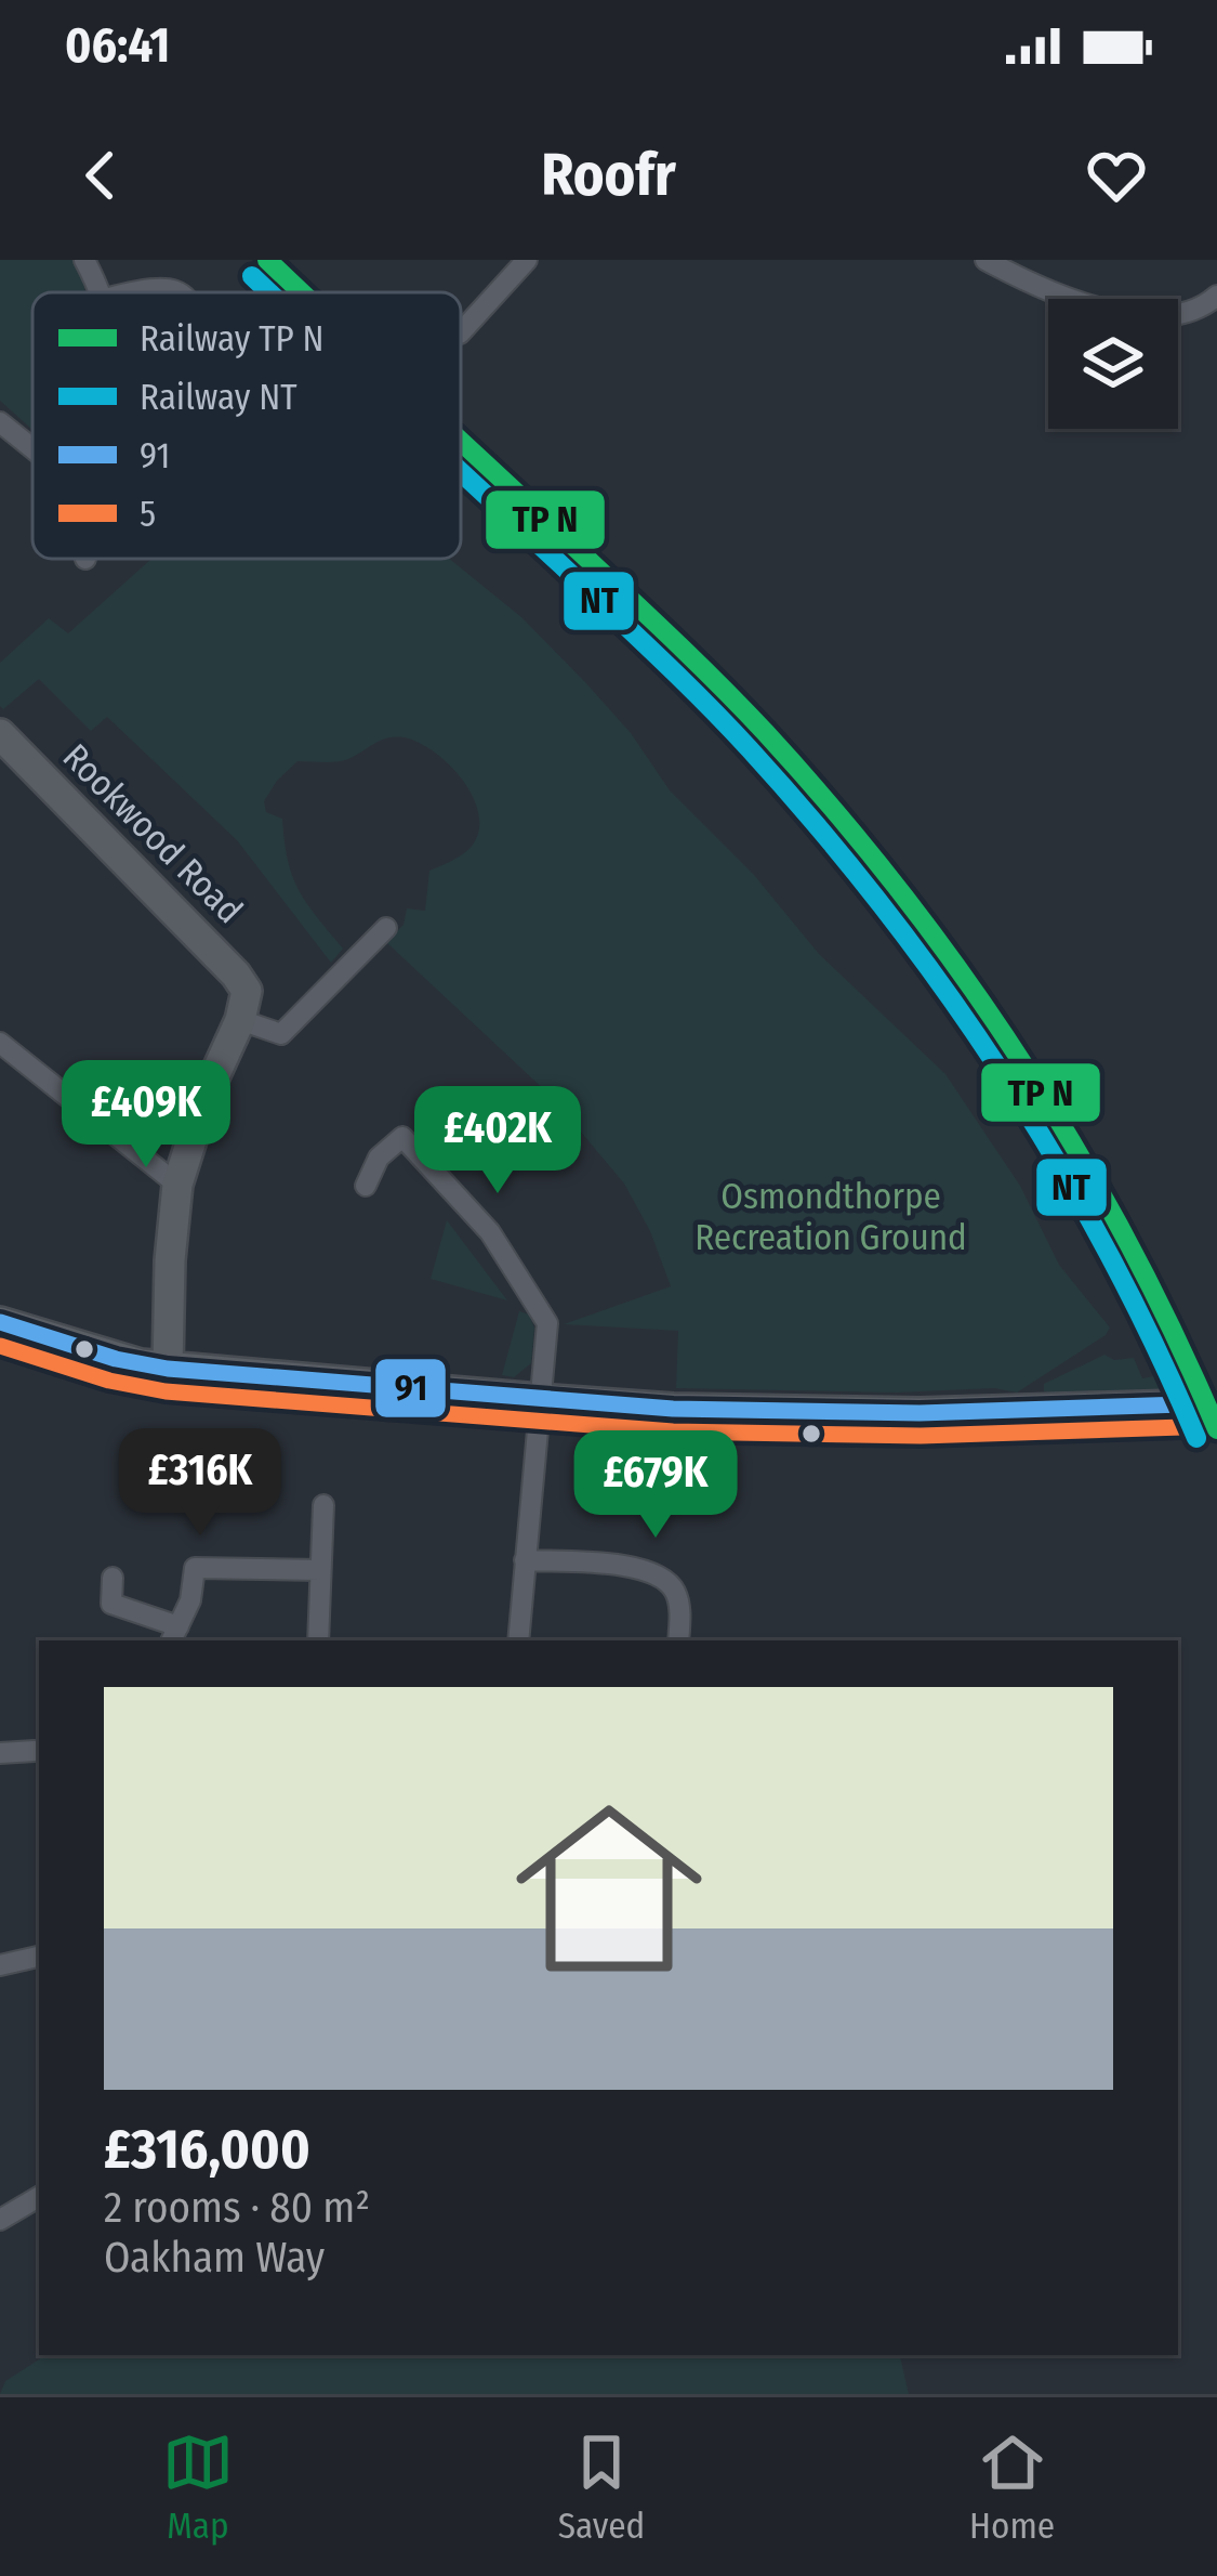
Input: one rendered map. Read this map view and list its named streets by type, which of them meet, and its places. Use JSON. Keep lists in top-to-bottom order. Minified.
{"streets":{"street":["Rookwood Road"]},"parks":["Osmondthorpe Recreation Ground"],"lines":["rail line NT","transit line 91","transit line 5"],"legend":["Railway TP N","Railway NT","91","5"],"page":{"status":"06:41","header":"Roofr","price":["£409K","£402K","£316K","£679K"],"list":[{"name":"£316,000","note":"2 rooms · 80 m² · Oakham Way"}],"tabs":["Map","Saved","Home"]}}
